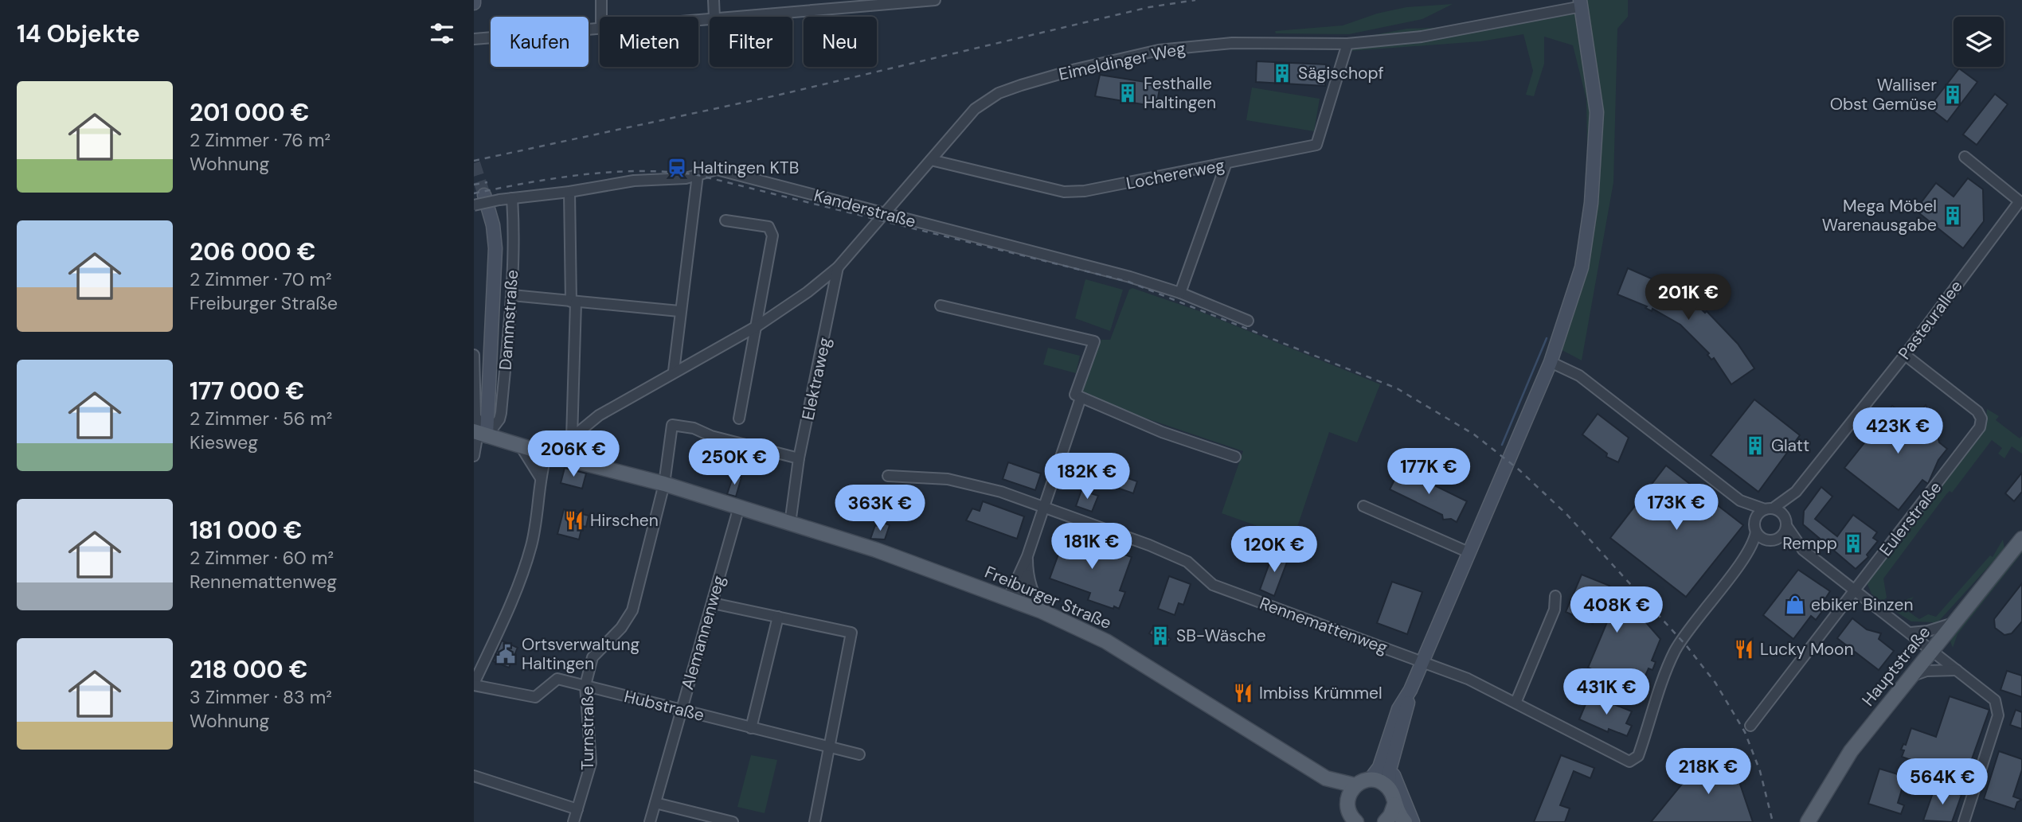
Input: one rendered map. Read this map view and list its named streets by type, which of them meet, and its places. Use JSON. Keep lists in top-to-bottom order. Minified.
{"streets":{"main road":["Freiburger Straße","Hauptstraße"],"street":["Eimeldinger Weg","Lochererweg","Kanderstraße","Dammstraße","Pasteurallee","Elektraweg","Eulerstraße","Rennemattenweg","Alemannenweg","Hubstraße","Turnstraße"]},"crossings":[["Eimeldinger Weg","Lochererweg"],["Eimeldinger Weg","Kanderstraße"],["Eimeldinger Weg","Elektraweg"],["Kanderstraße","Dammstraße"],["Dammstraße","Freiburger Straße"],["Pasteurallee","Eulerstraße"],["Elektraweg","Freiburger Straße"],["Elektraweg","Turnstraße"],["Freiburger Straße","Alemannenweg"],["Freiburger Straße","Turnstraße"],["Alemannenweg","Hubstraße"],["Hubstraße","Turnstraße"]],"places":{"building":["Sägischopf","Festhalle Haltingen","Walliser Obst Gemüse","Mega Möbel Warenausgabe","Glatt","Rempp","SB-Wäsche"],"station":["Haltingen KTB"],"restaurant":["Hirschen","Lucky Moon","Imbiss Krümmel"],"shop":["ebiker Binzen"],"public building":["Ortsverwaltung Haltingen"]},"page":{"heading":"14 Objekte","chip":["Kaufen","Mieten","Filter","Neu"],"list":[{"name":"201 000 €","note":"2 Zimmer · 76 m² · Wohnung"},{"name":"206 000 €","note":"2 Zimmer · 70 m² · Freiburger Straße"},{"name":"177 000 €","note":"2 Zimmer · 56 m² · Kiesweg"},{"name":"181 000 €","note":"2 Zimmer · 60 m² · Rennemattenweg"},{"name":"218 000 €","note":"3 Zimmer · 83 m² · Wohnung"}],"price":["201K €","423K €","206K €","250K €","177K €","182K €","173K €","363K €","181K €","120K €","408K €","431K €","218K €","564K €"]}}
